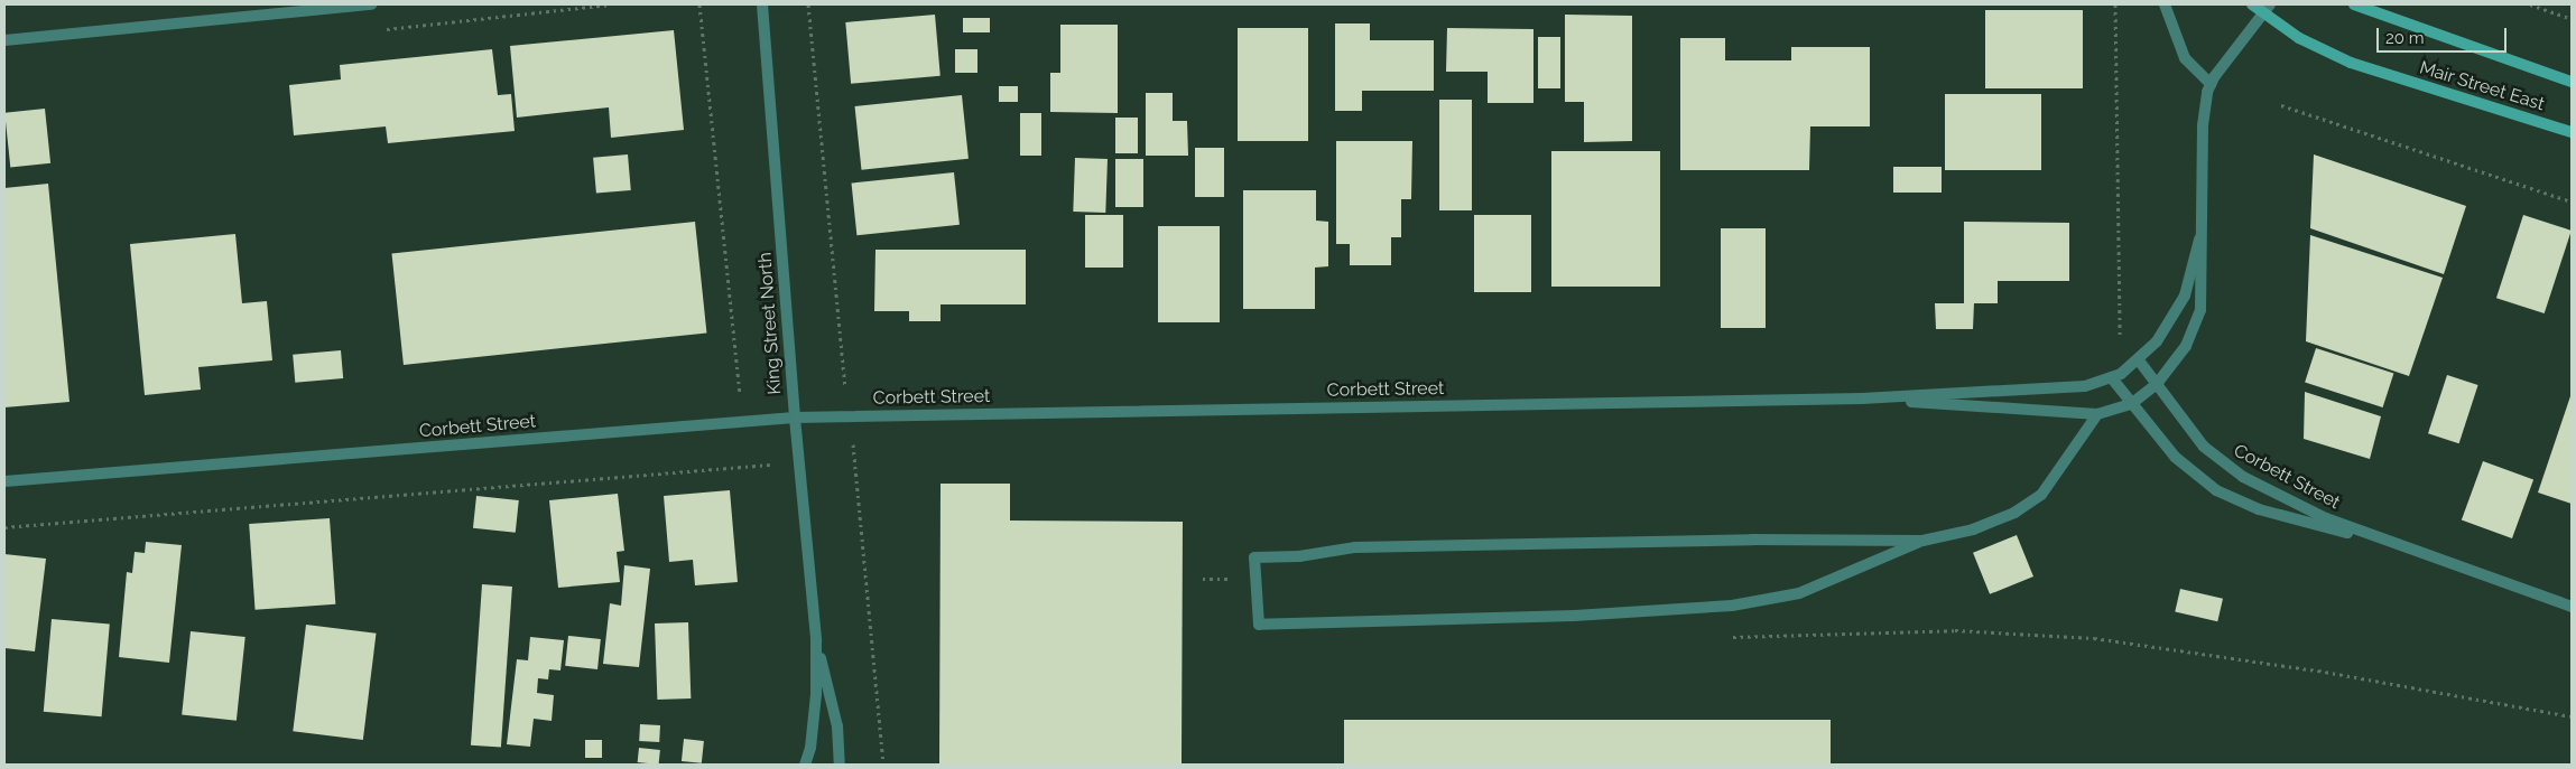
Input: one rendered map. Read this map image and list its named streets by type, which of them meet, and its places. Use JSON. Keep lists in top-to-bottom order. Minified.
{"streets":{"main road":["Mair Street East"],"street":["King Street North","Corbett Street"]},"crossings":[["King Street North","Corbett Street"]],"scale_bar":"20 m"}
